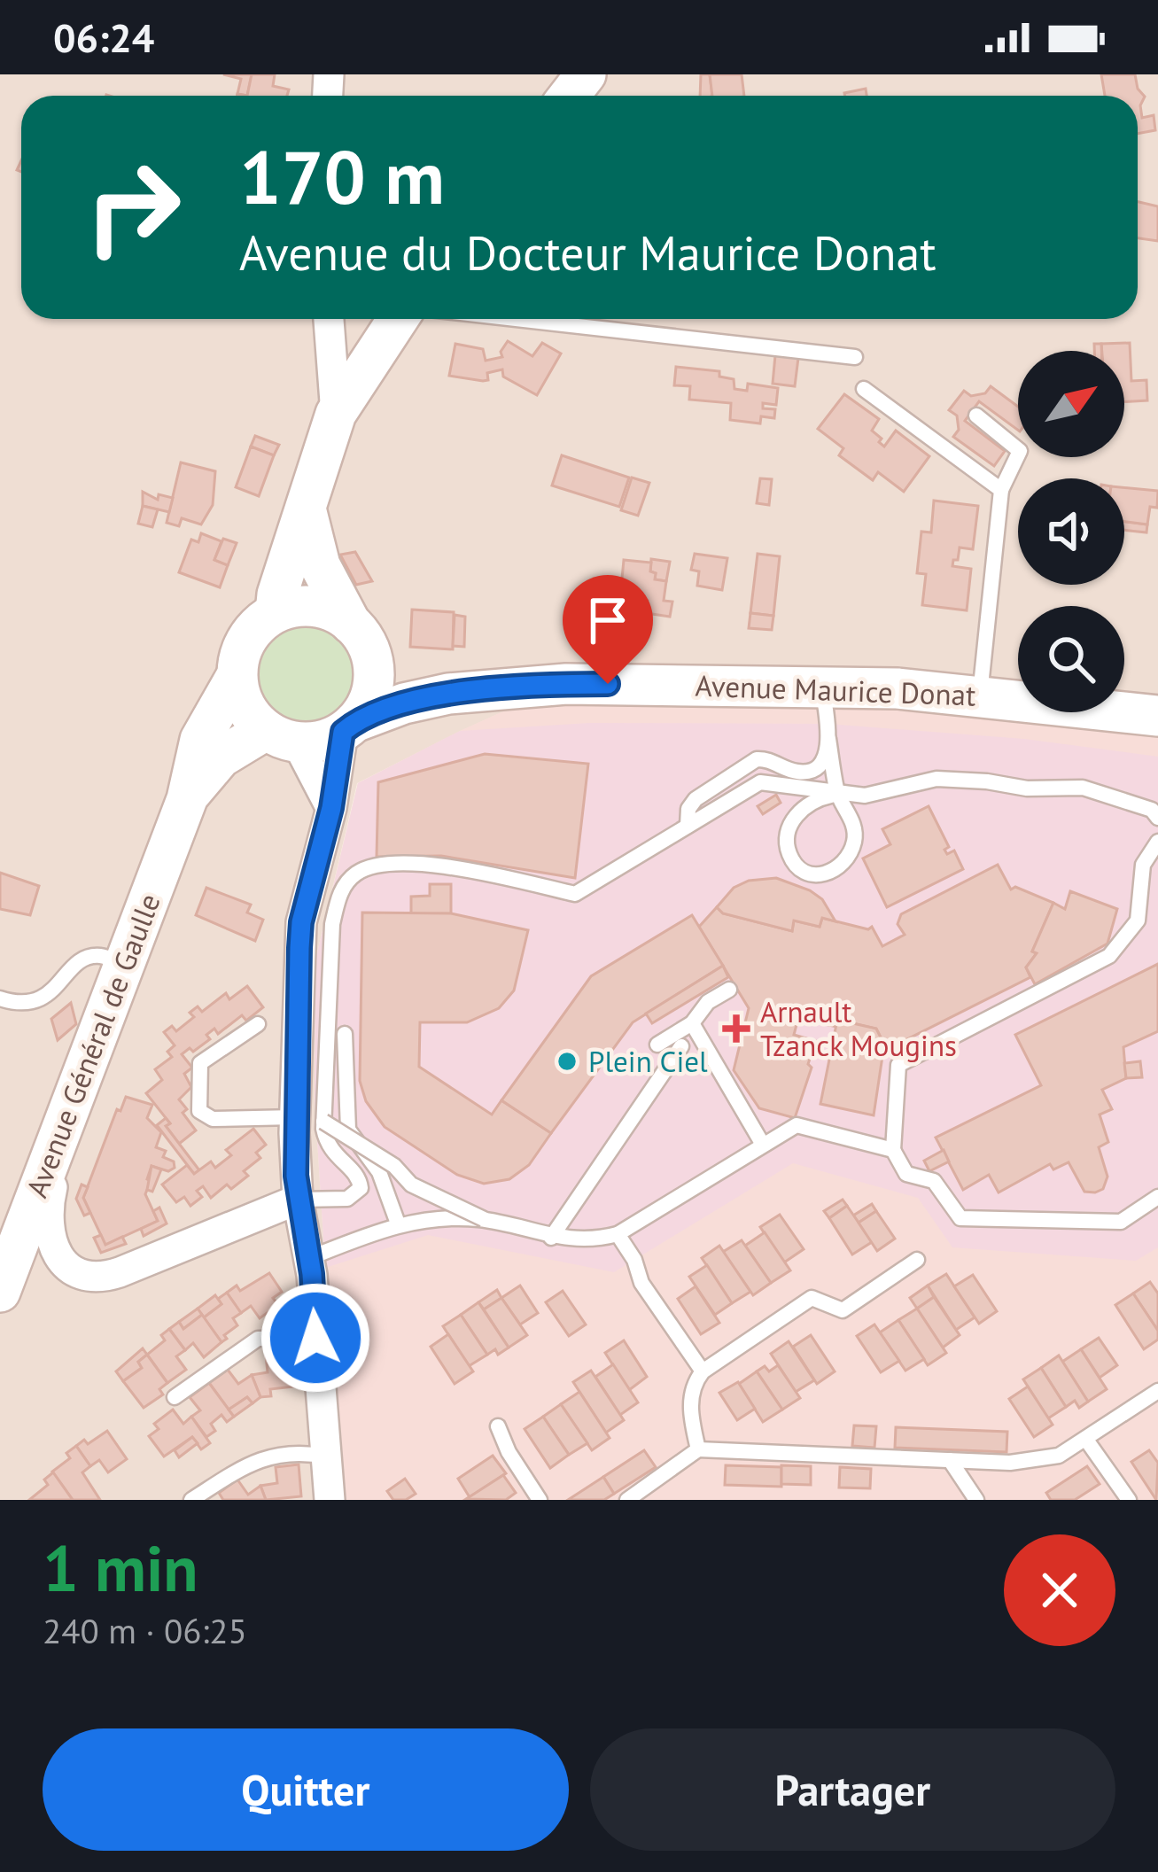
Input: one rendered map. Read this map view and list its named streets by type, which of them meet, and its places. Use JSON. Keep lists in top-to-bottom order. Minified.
{"streets":{"main road":["Avenue Maurice Donat","Avenue Général de Gaulle"]},"crossings":[["Avenue Maurice Donat","Avenue Général de Gaulle"]],"places":{"health":["Arnault Tzanck Mougins"],"other":["Plein Ciel"]},"north":"top right","page":{"status":"06:24","turn":["170 m","Avenue du Docteur Maurice Donat"],"heading":["1 min","240 m · 06:25"],"buttons":["Quitter","Partager"]}}
